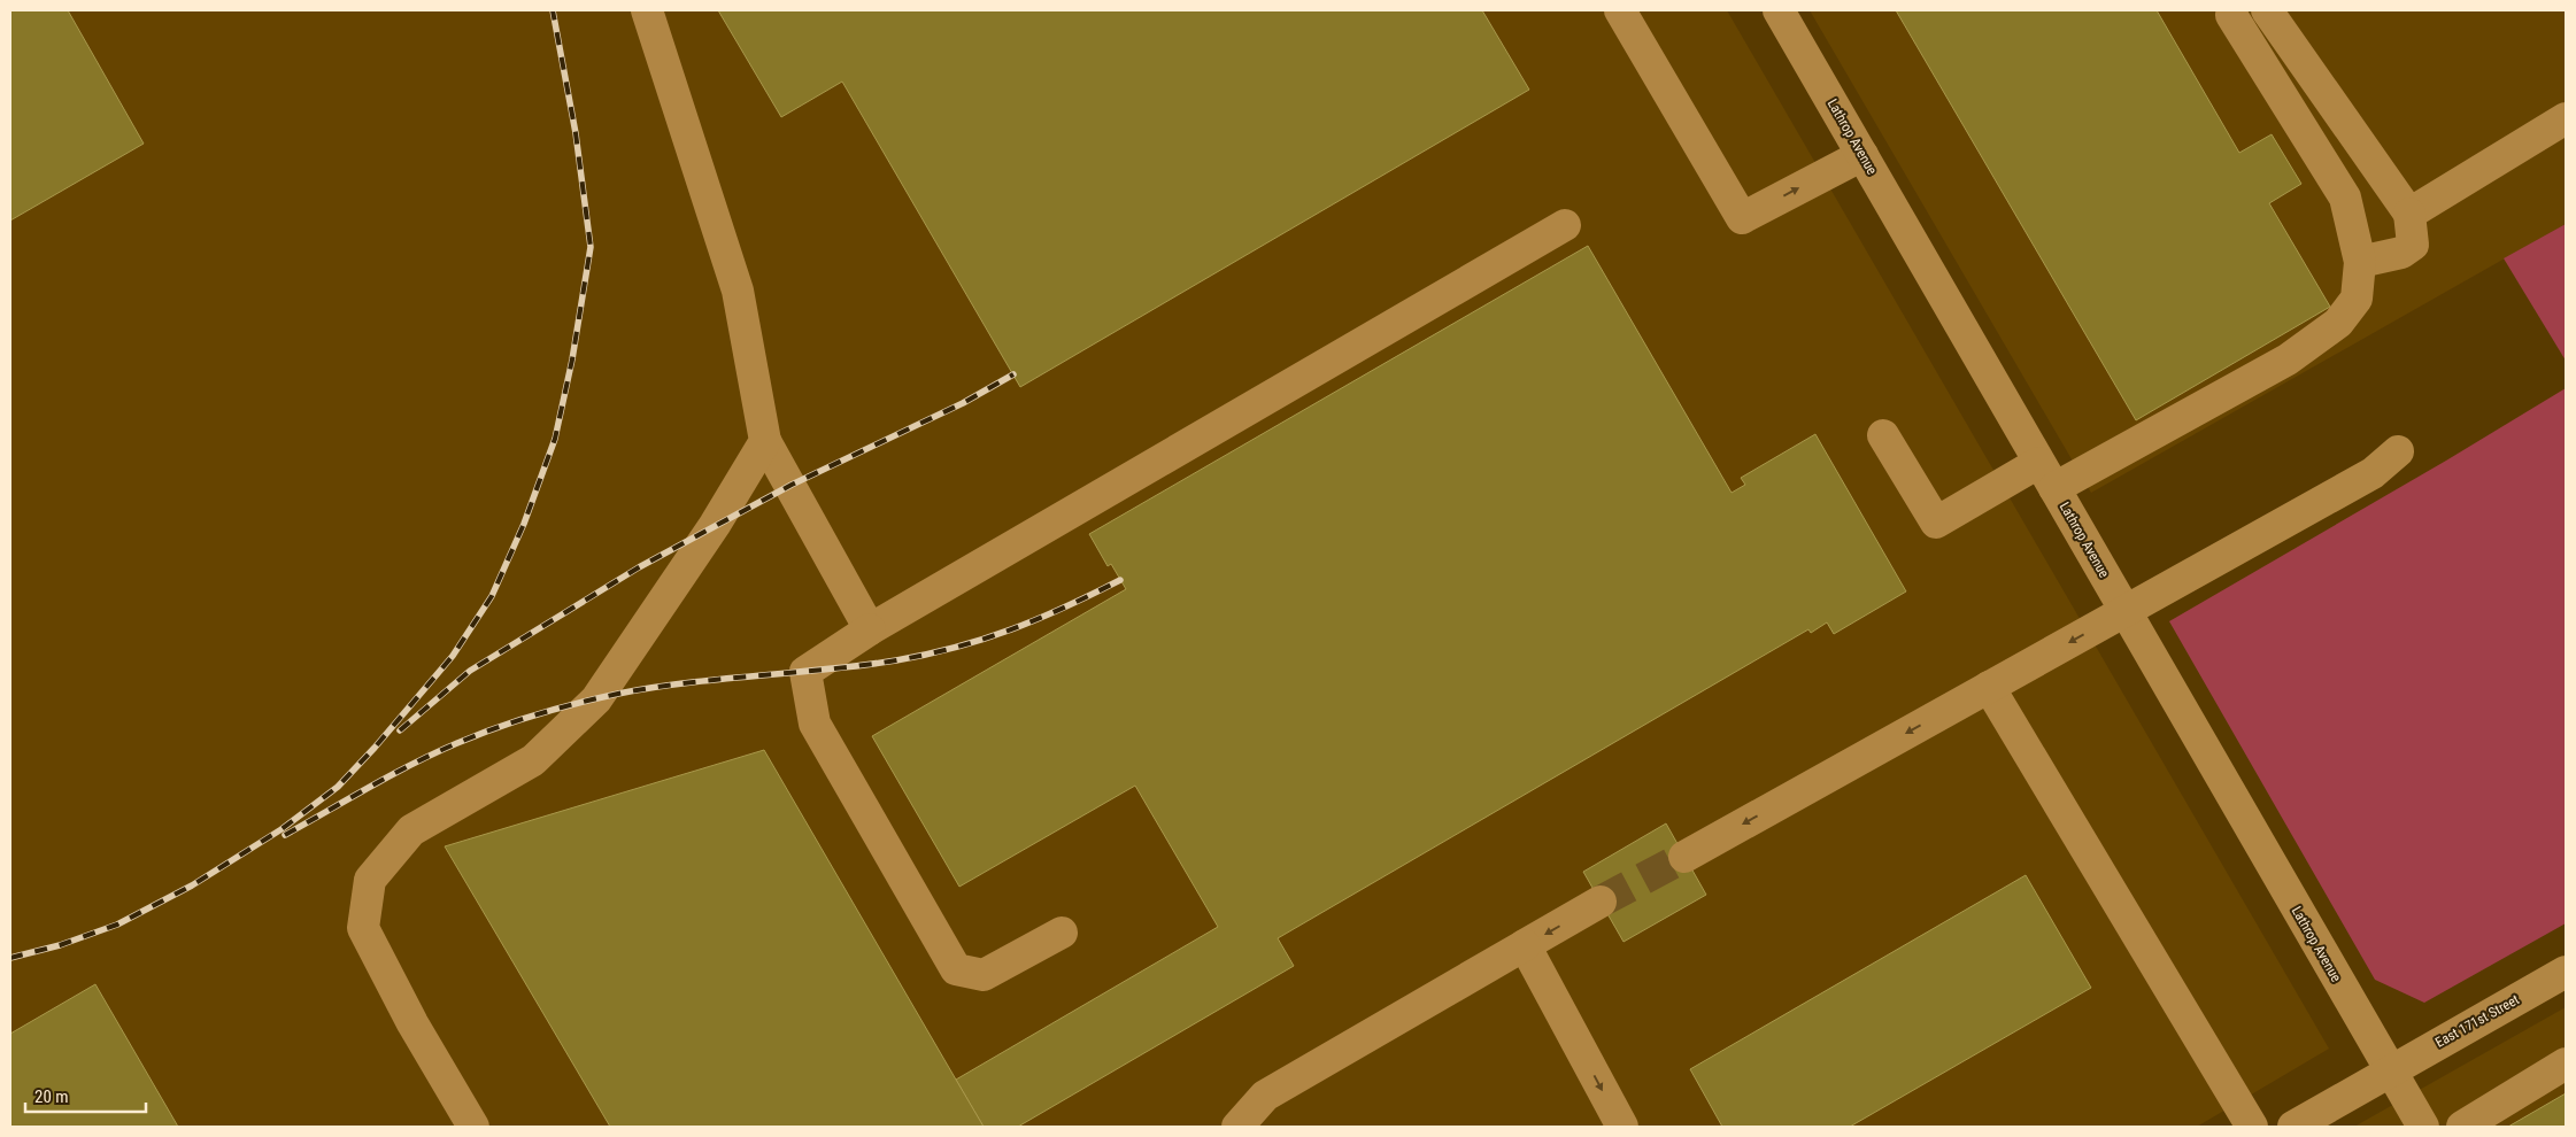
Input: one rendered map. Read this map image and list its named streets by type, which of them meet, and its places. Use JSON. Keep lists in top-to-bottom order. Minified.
{"streets":{"street":["Lathrop Avenue","East 171st Street"]},"crossings":[["Lathrop Avenue","East 171st Street"]],"scale_bar":"20 m"}
